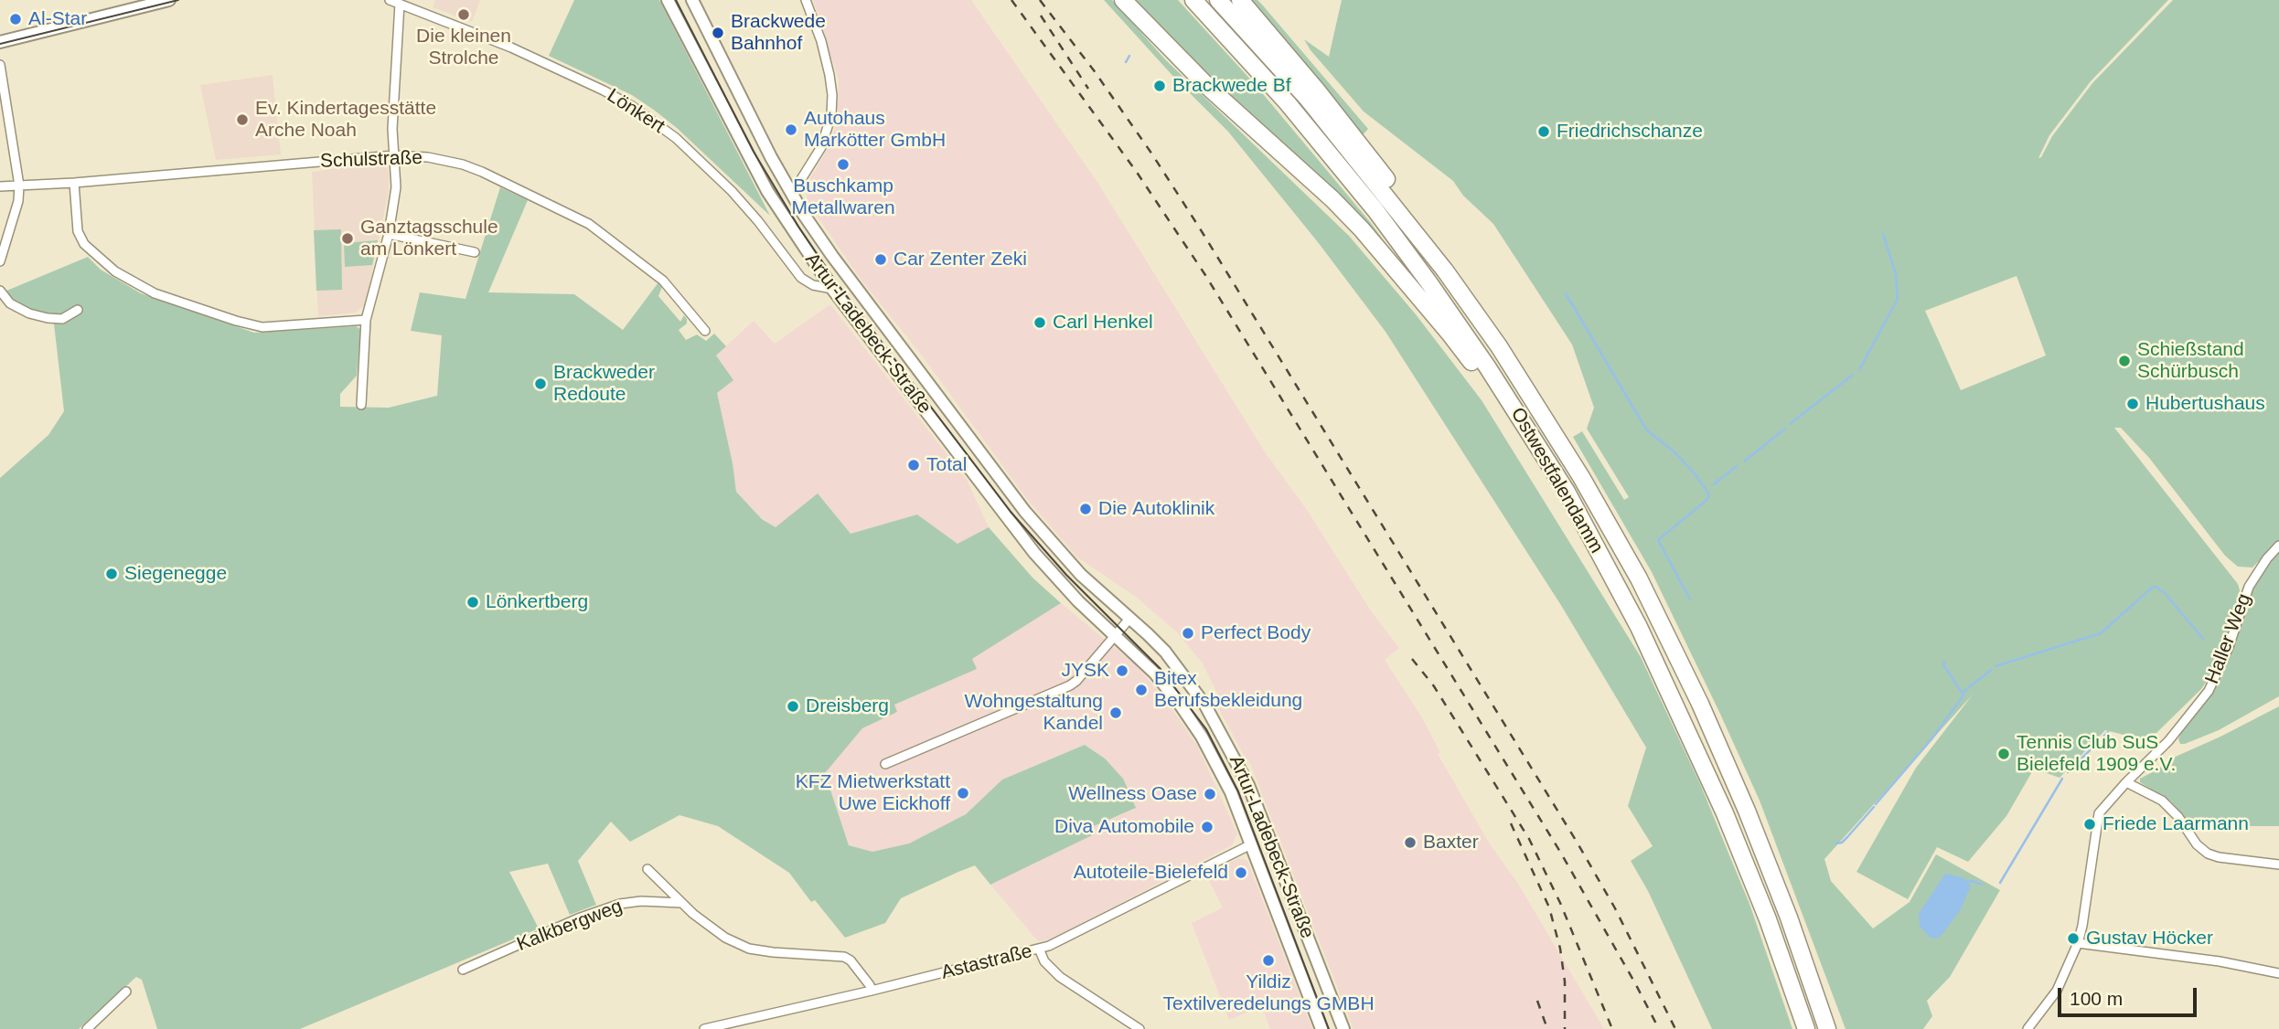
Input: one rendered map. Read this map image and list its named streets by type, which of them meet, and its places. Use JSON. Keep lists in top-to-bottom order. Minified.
{"streets":{"highway":["Ostwestfalendamm"],"street":["Lönkert","Schulstraße","Artur-Ladebeck-Straße","Haller Weg","Kalkbergweg","Astastraße"]},"crossings":[["Lönkert","Artur-Ladebeck-Straße"],["Artur-Ladebeck-Straße","Astastraße"]],"places":["Die kleinen Strolche","Al-Star","Brackwede Bahnhof","Brackwede Bf","Ev. Kindertagesstätte Arche Noah","Autohaus Markötter GmbH","Friedrichschanze","Buschkamp Metallwaren","Ganztagsschule am Lönkert","Car Zenter Zeki","Carl Henkel","Schießstand Schürbusch","Brackweder Redoute","Hubertushaus","Total","Die Autoklinik","Siegenegge","Lönkertberg","Perfect Body","JYSK","Bitex Berufsbekleidung","Dreisberg","Wohngestaltung Kandel","Tennis Club SuS Bielefeld 1909 e.V.","KFZ Mietwerkstatt Uwe Eickhoff","Wellness Oase","Friede Laarmann","Diva Automobile","Baxter","Autoteile-Bielefeld","Gustav Höcker","Yildiz Textilveredelungs GMBH"],"scale_bar":"100 m"}
